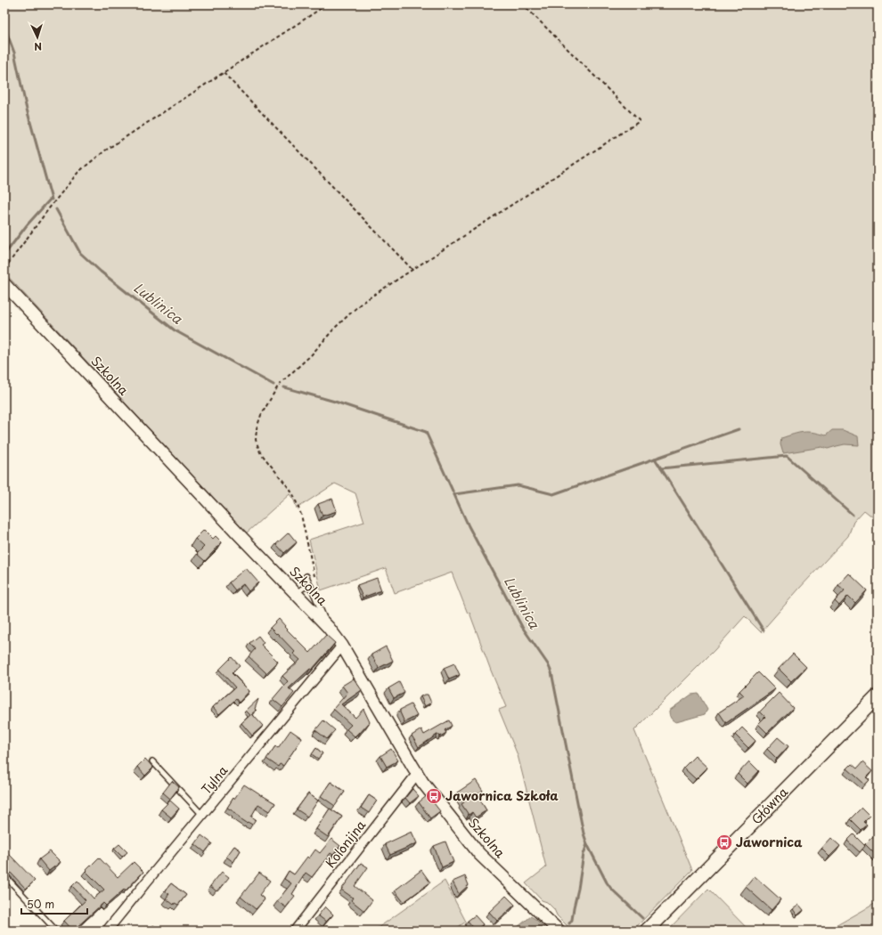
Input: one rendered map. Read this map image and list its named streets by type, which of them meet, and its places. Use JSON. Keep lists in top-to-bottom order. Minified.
{"streets":{"main road":["Główna"],"street":["Szkolna","Tylna","Kolonijna"]},"crossings":[["Szkolna","Tylna"],["Szkolna","Kolonijna"]],"water":["Lublinica"],"places":{"bus stop":["Jawornica Szkoła","Jawornica"]},"scale_bar":"50 m","north":"bottom"}
